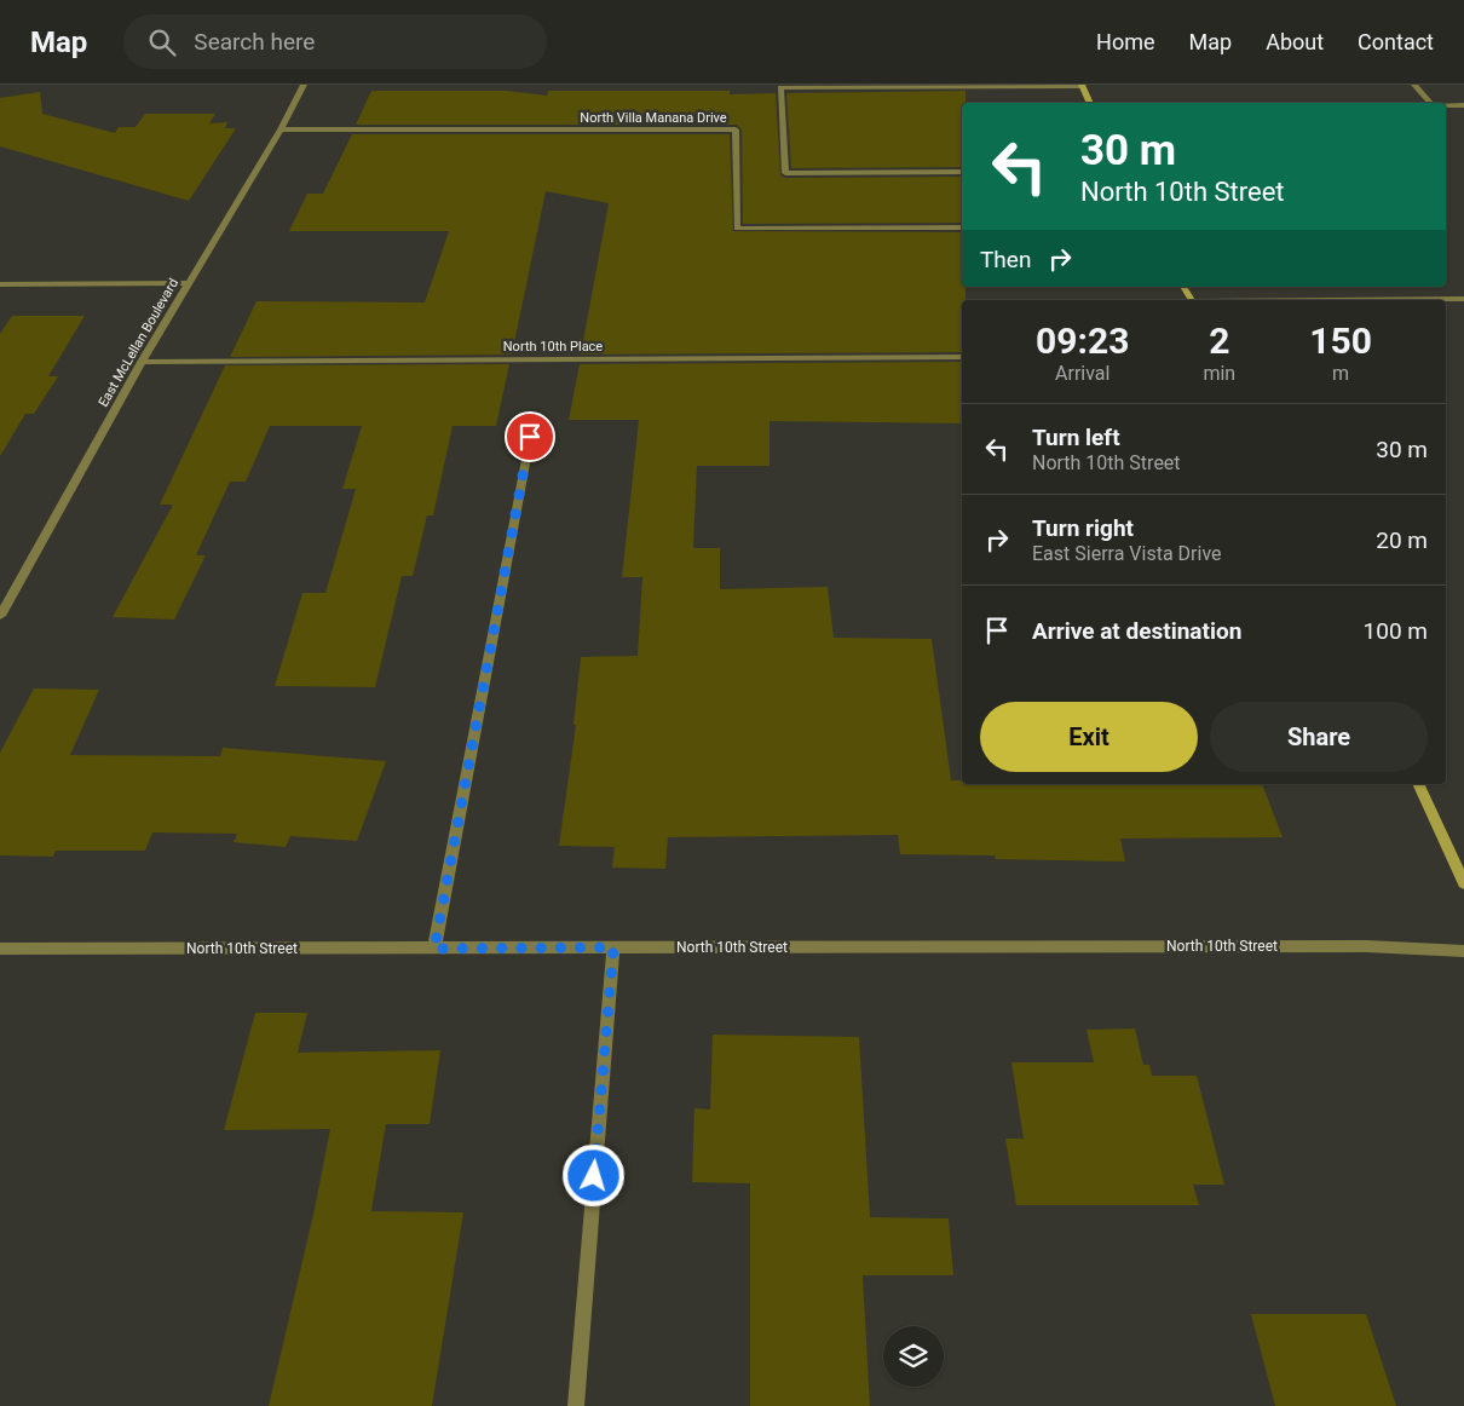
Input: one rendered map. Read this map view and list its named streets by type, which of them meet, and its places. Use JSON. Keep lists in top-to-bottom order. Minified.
{"streets":{"street":["North Villa Manana Drive","East McLellan Boulevard","North 10th Place","North 10th Street"]},"crossings":[["North Villa Manana Drive","East McLellan Boulevard"],["East McLellan Boulevard","North 10th Place"]],"page":{"header":"Map","search":"Search here","nav":["Home","Map","About","Contact"],"turn":["30 m","North 10th Street"],"then":"Then","eta":["09:23","Arrival","2","min","150","m"],"list":[{"name":"Turn left","note":"North 10th Street","value":"30 m"},{"name":"Turn right","note":"East Sierra Vista Drive","value":"20 m"},{"name":"Arrive at destination","value":"100 m"}],"buttons":["Exit","Share"]}}
